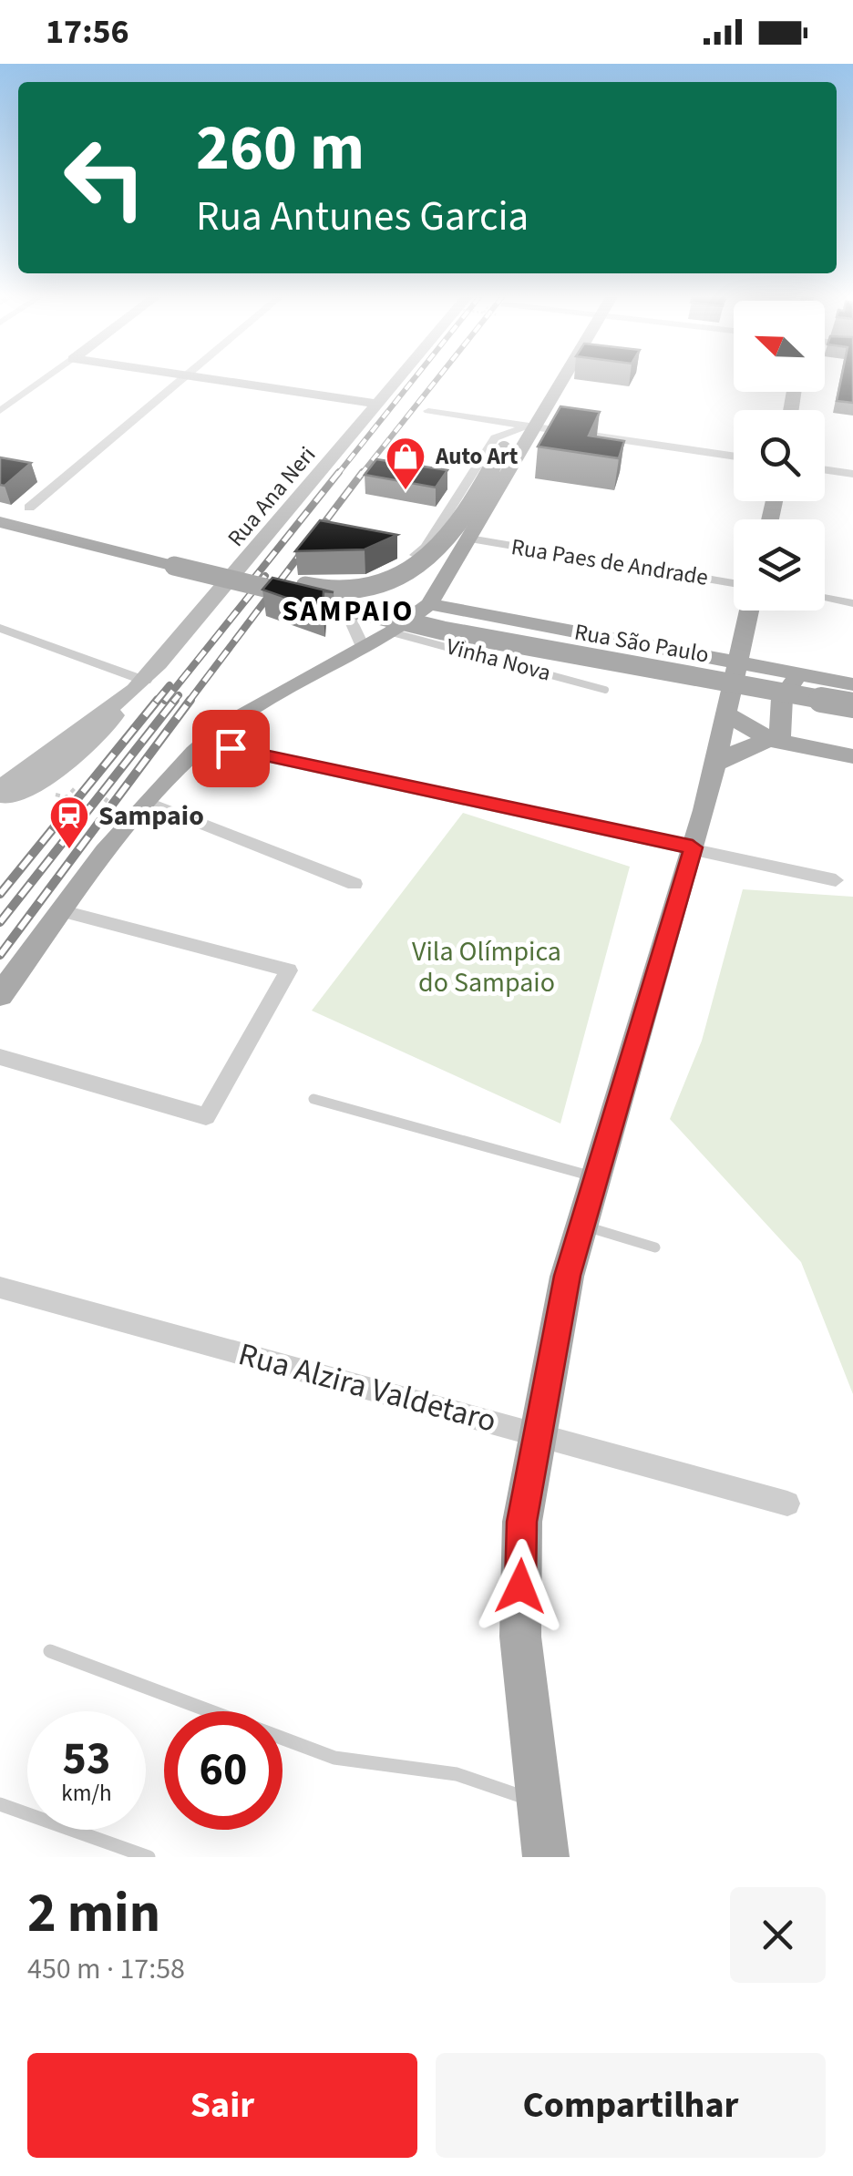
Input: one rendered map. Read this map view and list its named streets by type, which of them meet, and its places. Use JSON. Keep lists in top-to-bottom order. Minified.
{"streets":{"main road":["Rua Ana Neri","Rua São Paulo"],"street":["Rua Paes de Andrade","Rua Alzira Valdetaro"],"lane":["Vinha Nova"]},"districts":["SAMPAIO"],"parks":["Vila Olímpica do Sampaio"],"places":{"shop":["Auto Art"],"station":["Sampaio"]},"north":"top left","page":{"status":"17:56","turn":["260 m","Rua Antunes Garcia"],"speed":"53 km/h","limit":"60","heading":["2 min","450 m · 17:58"],"buttons":["Sair","Compartilhar"]}}
